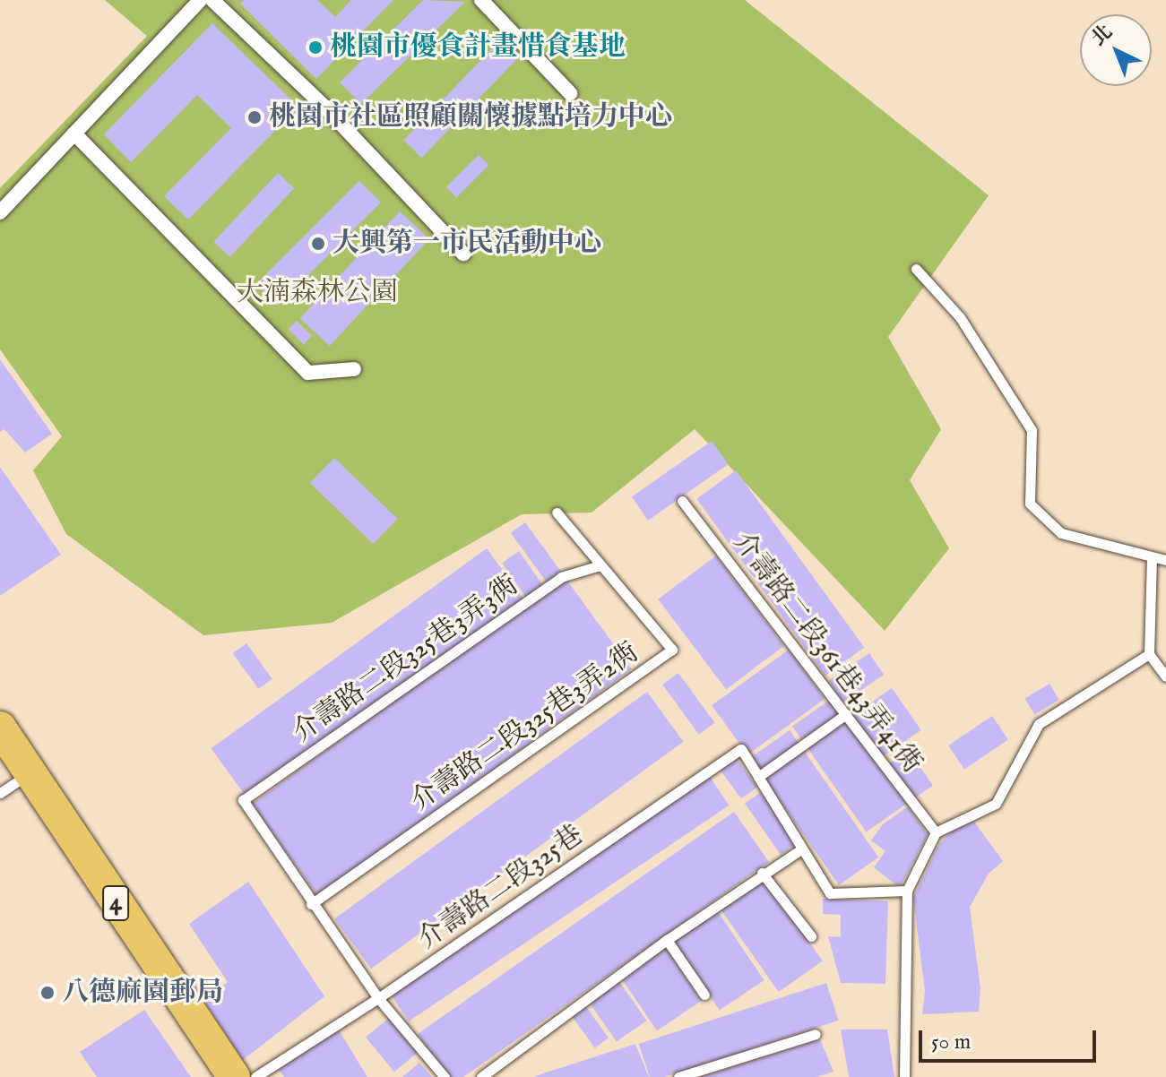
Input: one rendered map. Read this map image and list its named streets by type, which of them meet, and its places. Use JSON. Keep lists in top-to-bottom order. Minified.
{"streets":{"main road":["4"],"lane":["介壽路二段361巷43弄41衖","介壽路二段325巷3弄3衖","介壽路二段325巷3弄2衖","介壽路二段325巷"]},"crossings":[["介壽路二段325巷3弄3衖","介壽路二段325巷3弄2衖"]],"parks":["大湳森林公園"],"places":["桃園市優食計畫惜食基地","桃園市社區照顧關懷據點培力中心","大興第一市民活動中心","八德麻園郵局"],"scale_bar":"50 m","north":"top left"}
